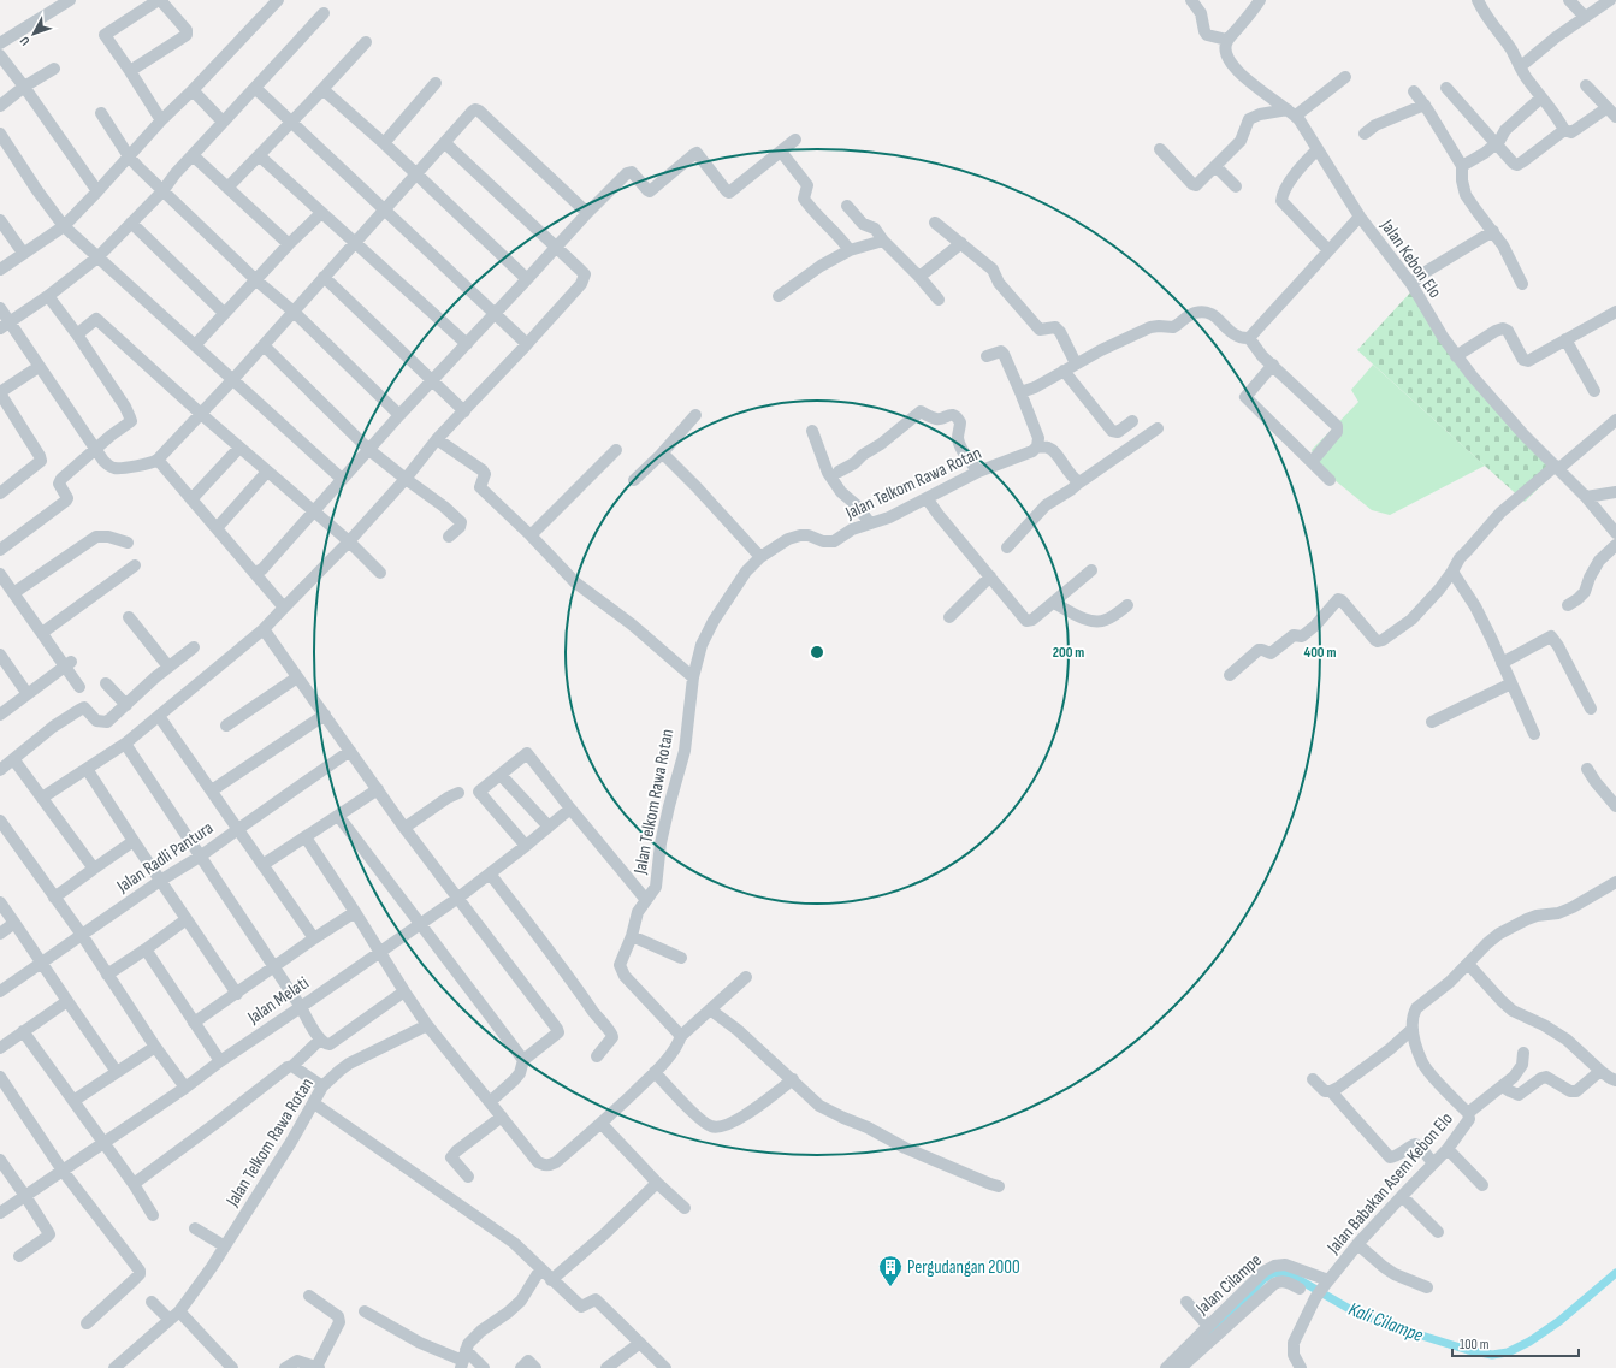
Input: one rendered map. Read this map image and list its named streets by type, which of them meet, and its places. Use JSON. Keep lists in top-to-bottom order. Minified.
{"streets":{"street":["Jalan Kebon Elo","Jalan Telkom Rawa Rotan","Jalan Radli Pantura","Jalan Melati","Jalan Babakan Asem Kebon Elo","Jalan Cilampe"]},"crossings":[["Jalan Babakan Asem Kebon Elo","Jalan Cilampe"]],"water":["Kali Cilampe"],"places":{"building":["Pergudangan 2000"]},"scale_bar":"100 m","north":"bottom left","rings":["200 m","400 m"]}
